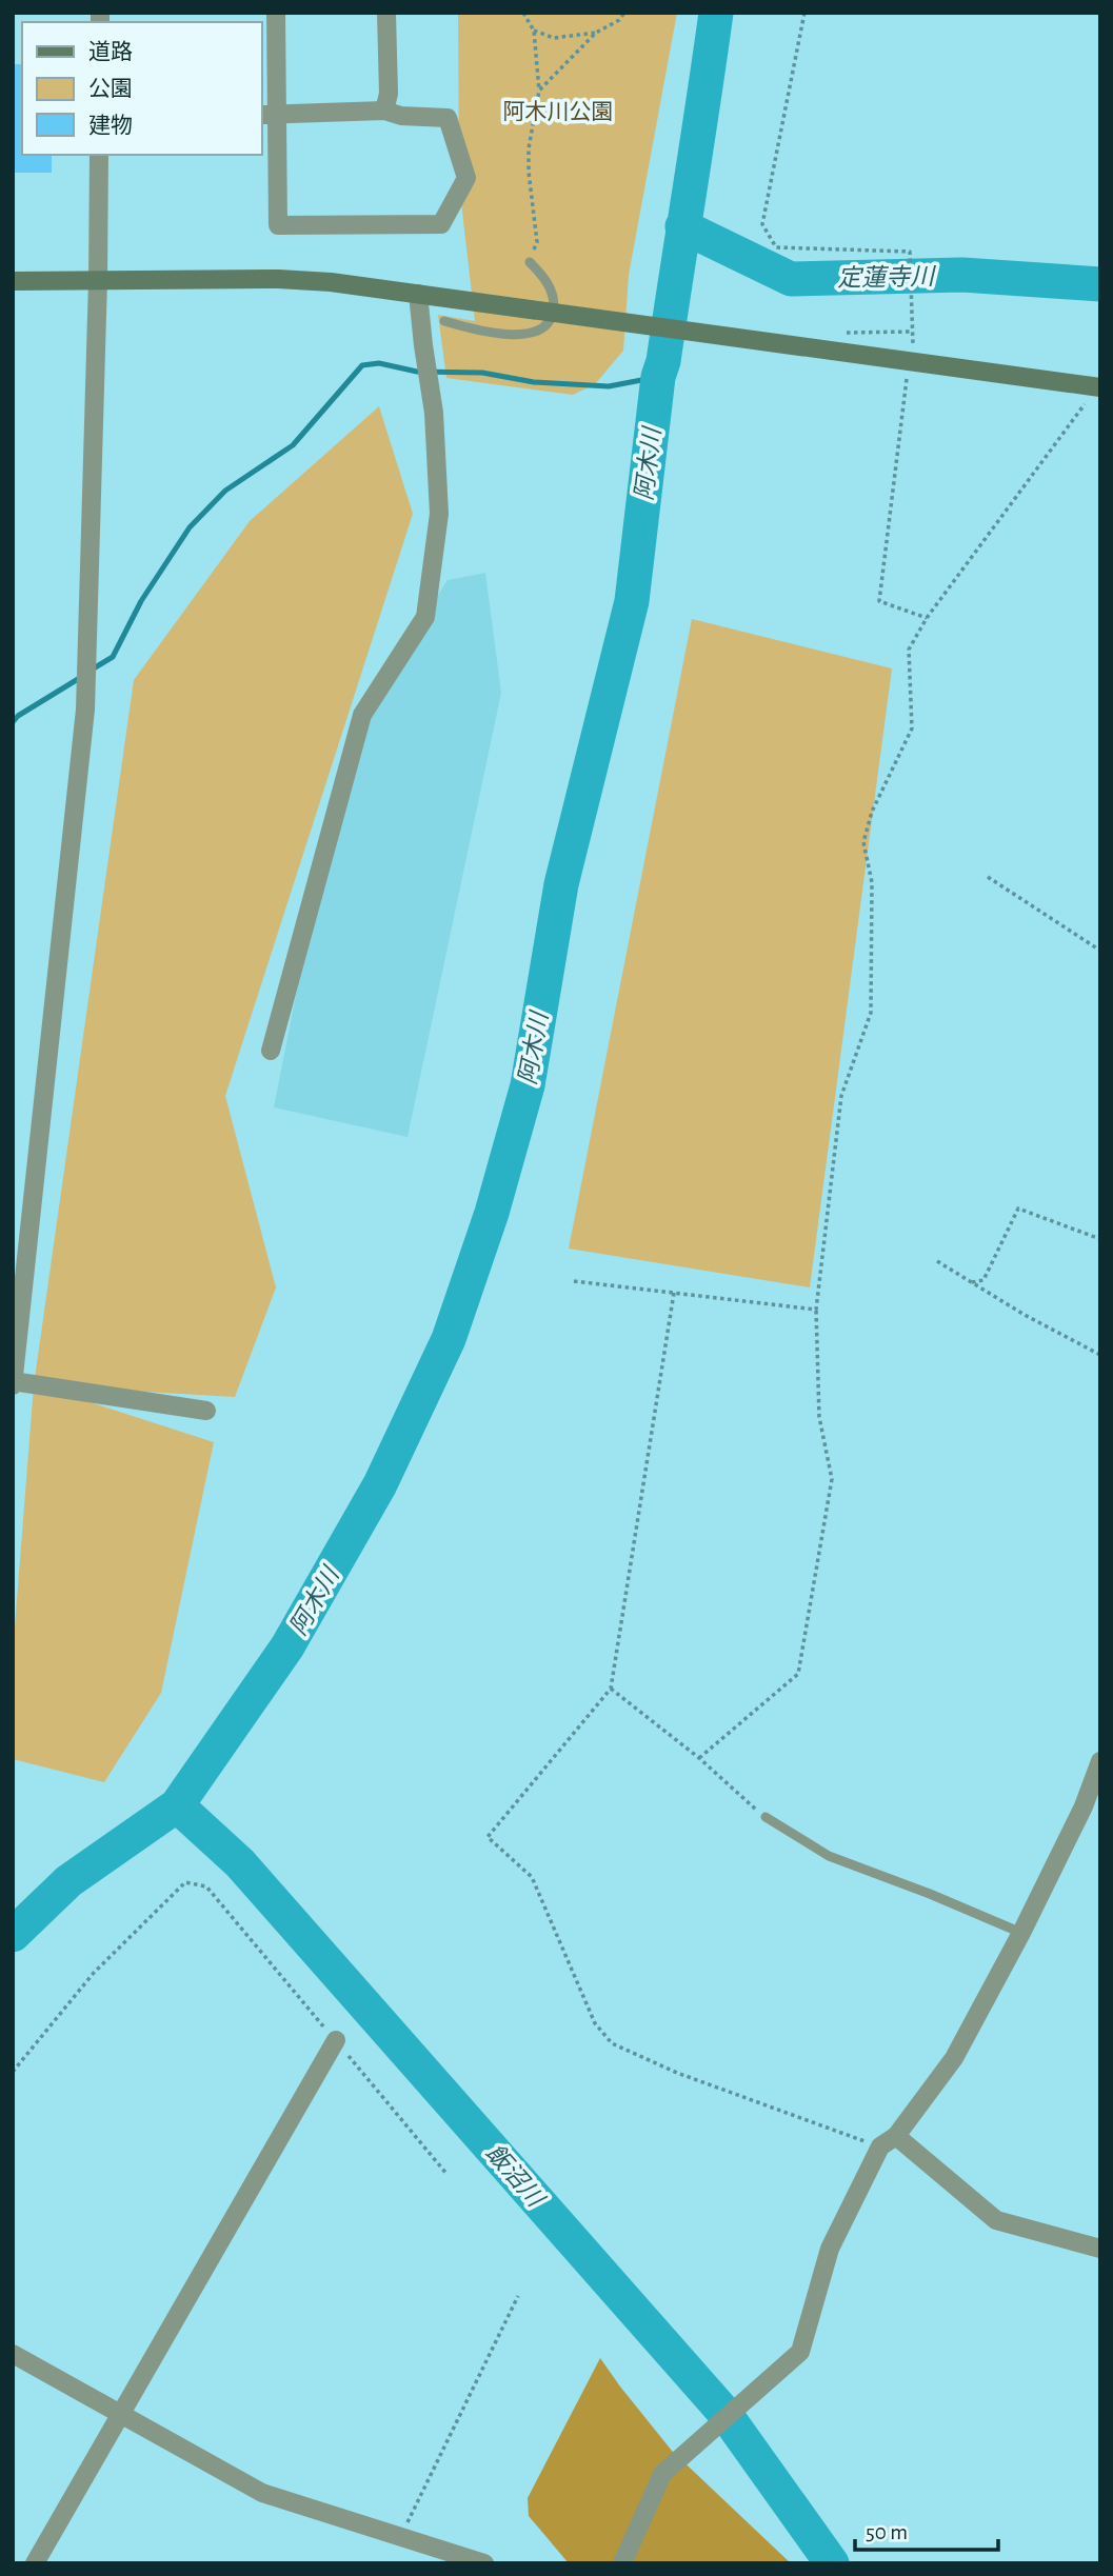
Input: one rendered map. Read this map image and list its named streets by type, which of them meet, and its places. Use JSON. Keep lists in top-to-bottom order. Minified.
{"water":["定蓮寺川","阿木川","飯沼川"],"parks":["阿木川公園"],"legend":["道路","公園","建物"],"scale_bar":"50 m"}
